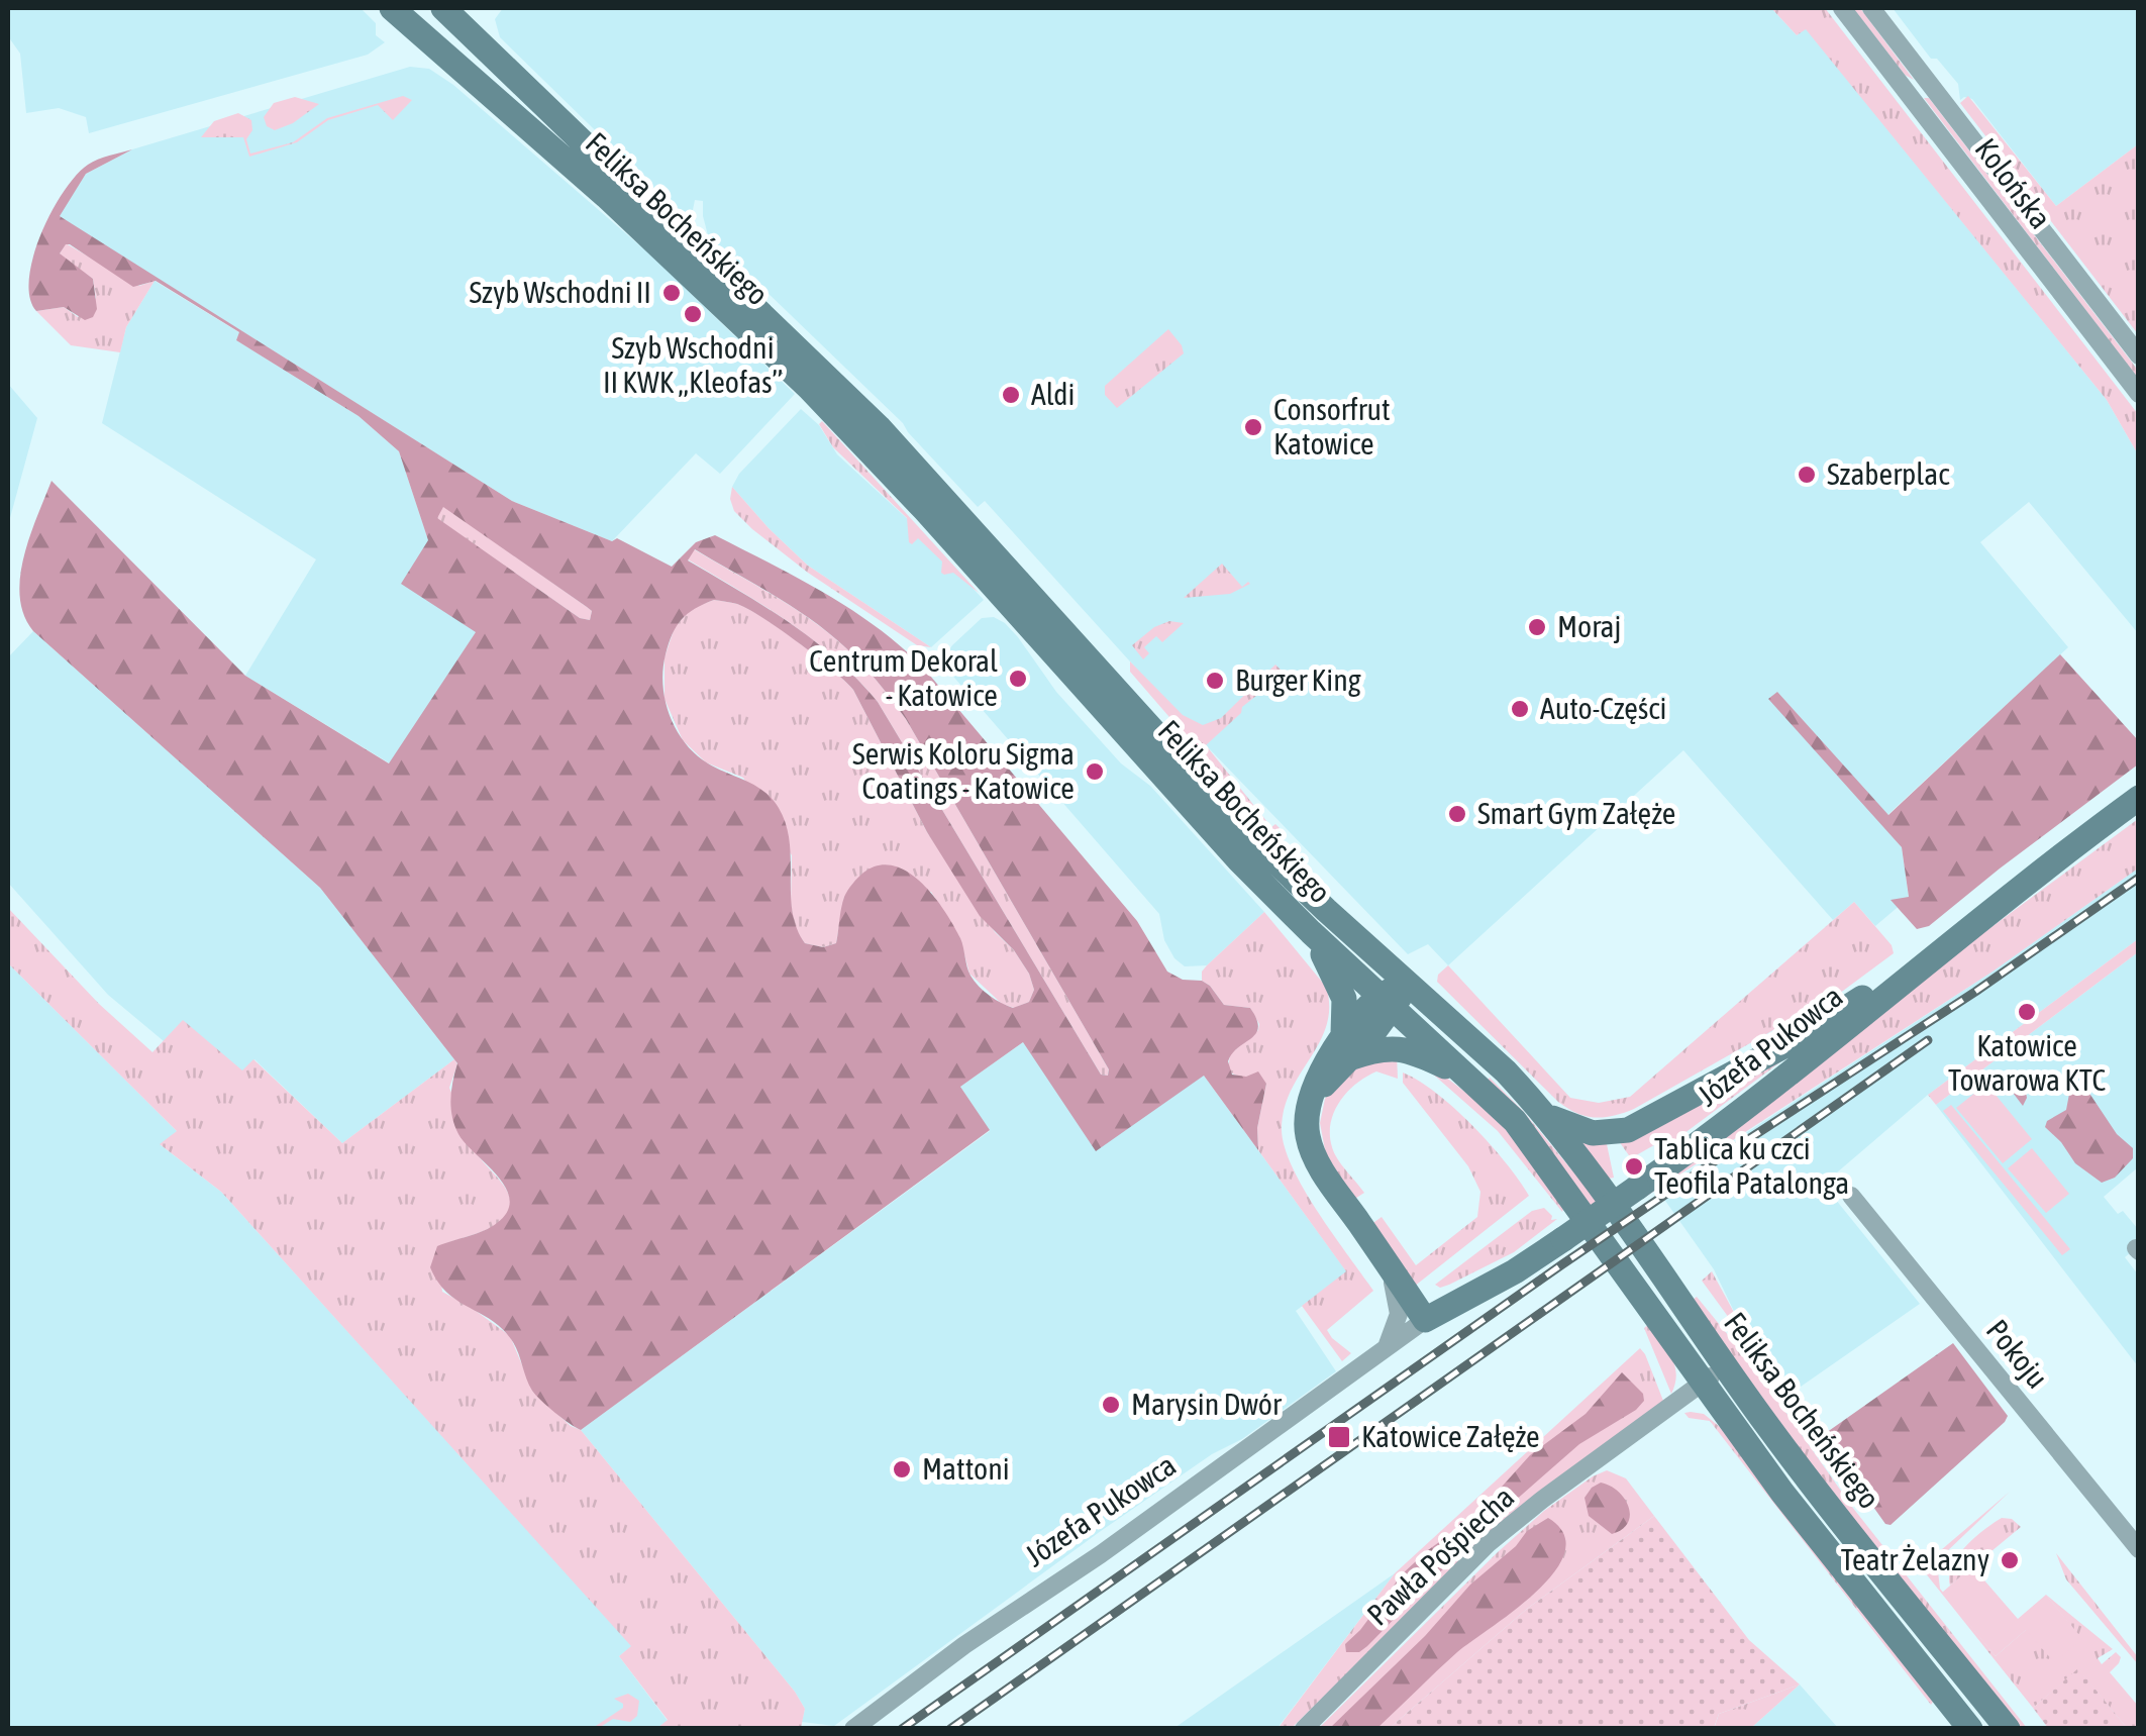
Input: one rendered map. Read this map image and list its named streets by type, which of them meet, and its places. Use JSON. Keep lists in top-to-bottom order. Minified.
{"streets":{"main road":["Feliksa Bocheńskiego","Józefa Pukowca"],"street":["Kolońska","Pokoju","Pawła Pośpiecha"]},"crossings":[["Feliksa Bocheńskiego","Pawła Pośpiecha"]],"places":{"other":["Szyb Wschodni II","Szyb Wschodni II KWK „Kleofas”","Aldi","Consorfrut Katowice","Szaberplac","Moraj","Centrum Dekoral - Katowice","Burger King","Auto-Części","Serwis Koloru Sigma Coatings - Katowice","Smart Gym Załęże","Katowice Towarowa KTC","Tablica ku czci Teofila Patalonga","Marysin Dwór","Mattoni","Teatr Żelazny"],"transit":["Katowice Załęże"]}}
